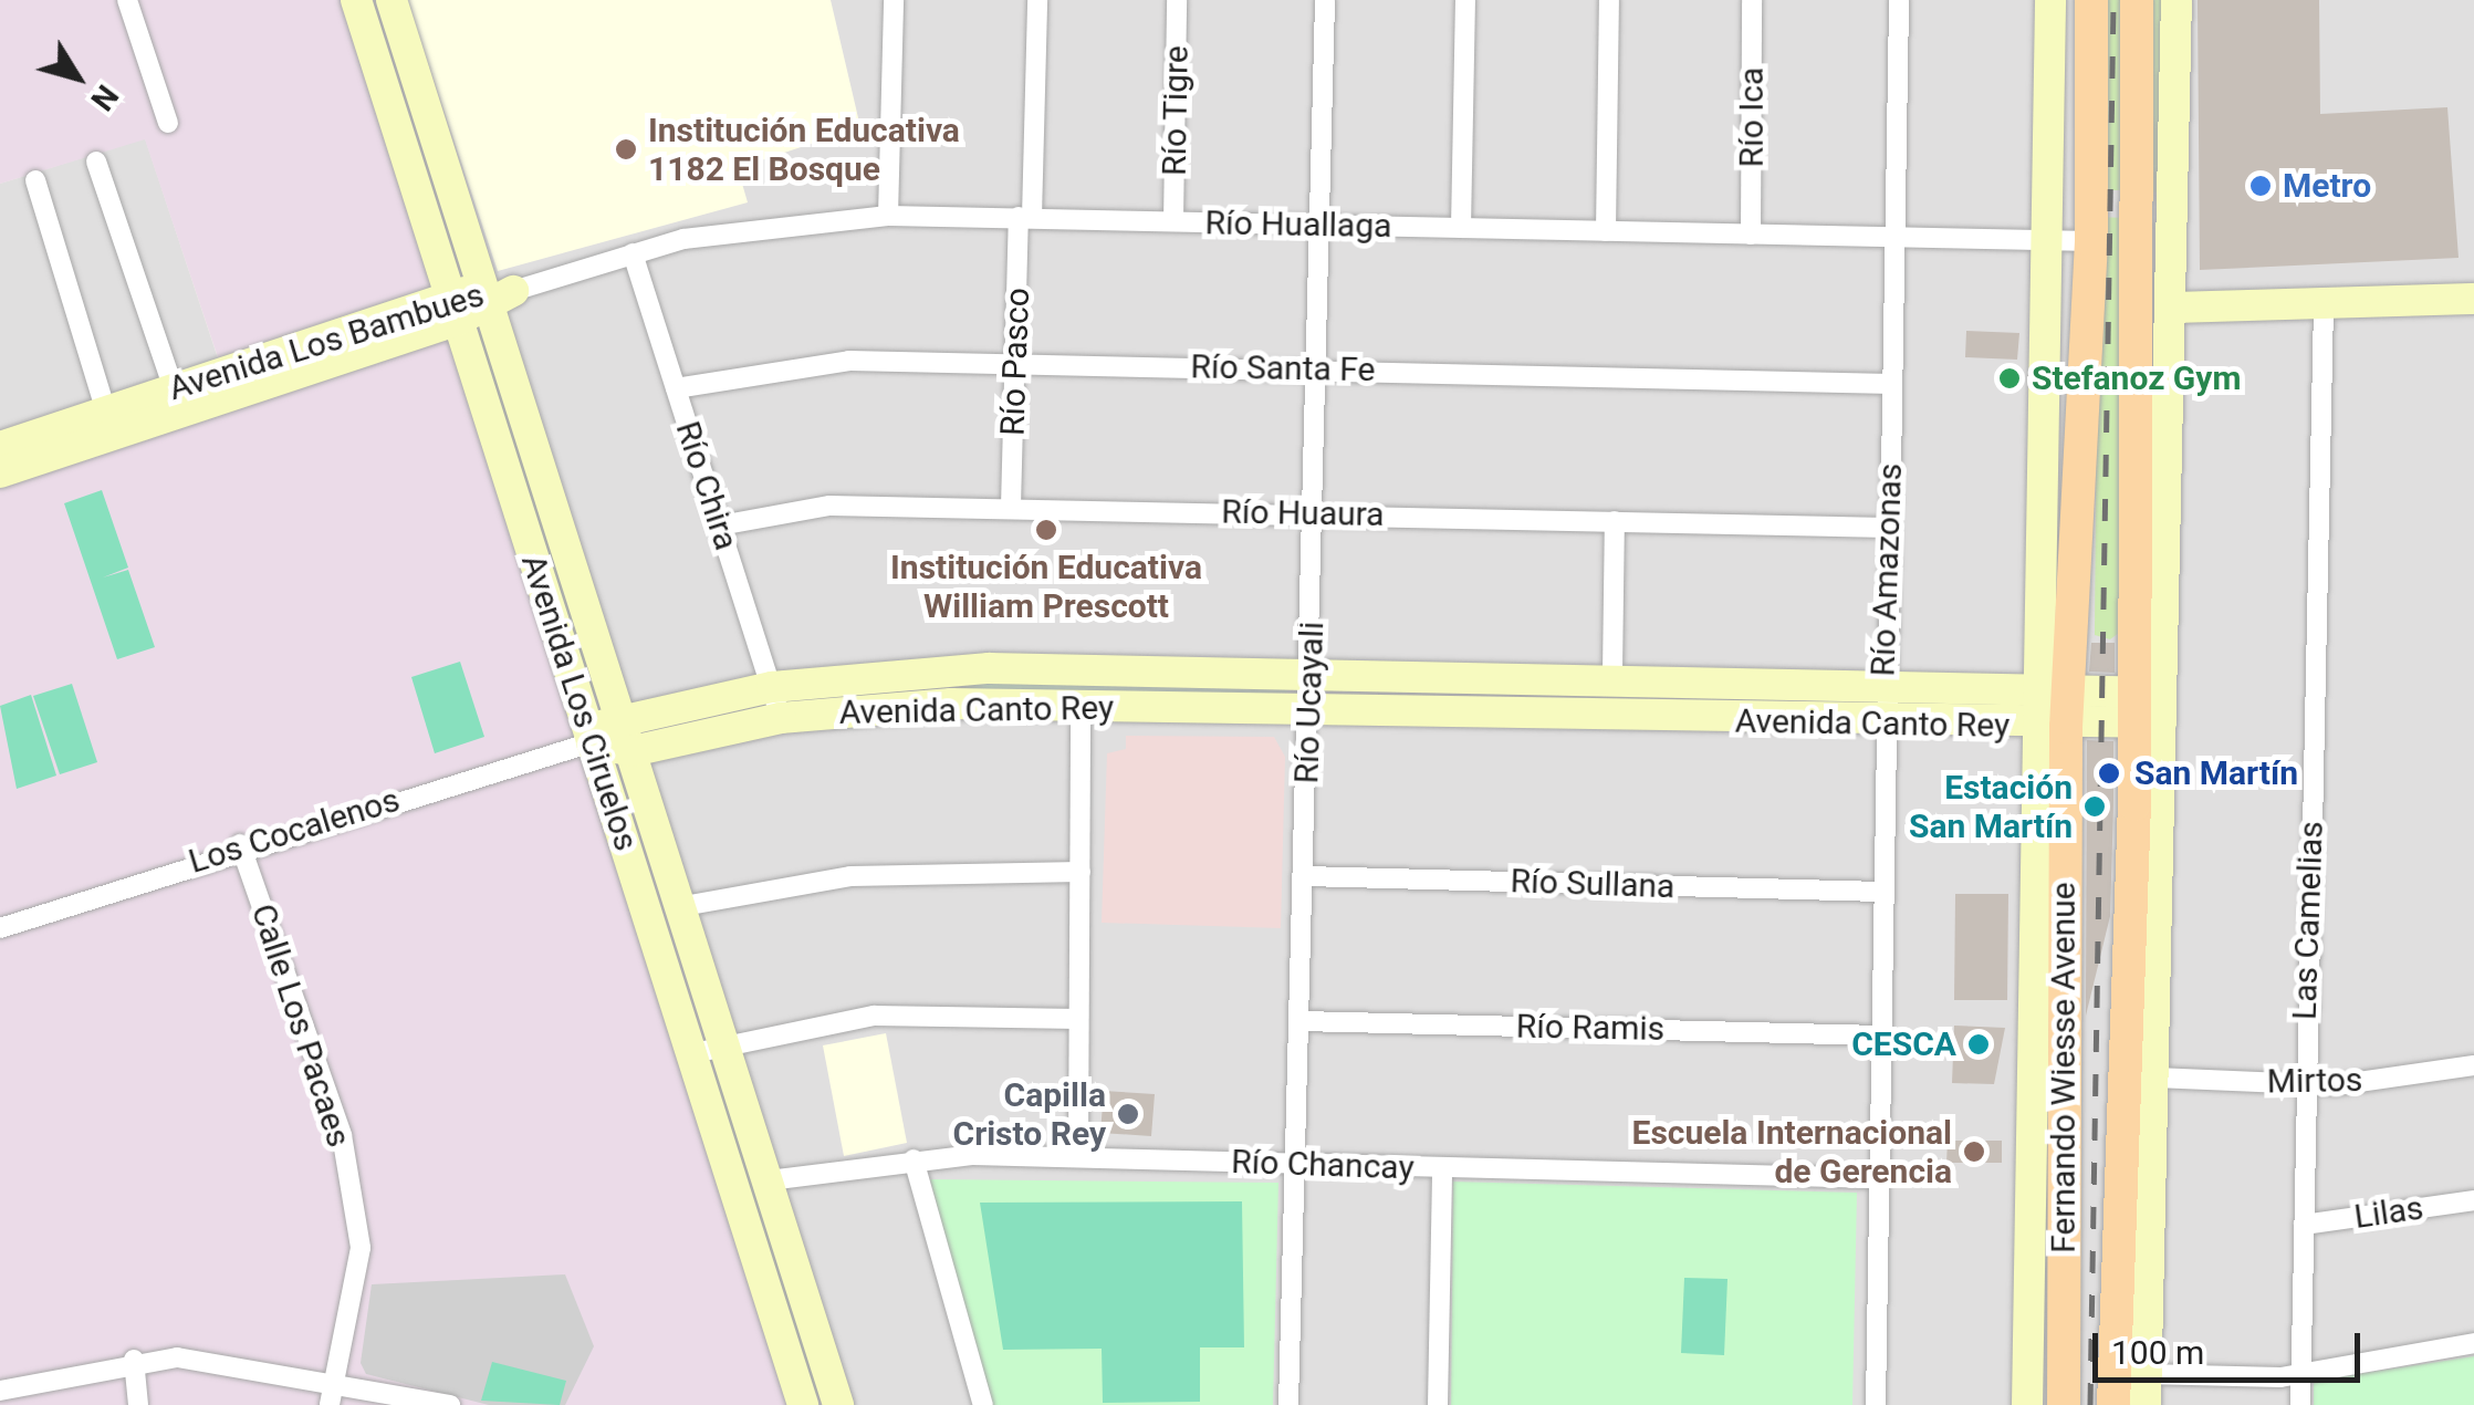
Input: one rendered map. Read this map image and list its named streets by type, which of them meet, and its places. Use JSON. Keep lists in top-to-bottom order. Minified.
{"streets":{"main road":["Avenida Los Bambues","Avenida Los Ciruelos","Avenida Canto Rey","Fernando Wiesse Avenue"],"street":["Río Tigre","Río Ica","Río Huallaga","Río Pasco","Río Santa Fe","Río Chira","Río Huaura","Río Amazonas","Río Ucayali","Los Cocalenos","Río Sullana","Las Camelias","Calle Los Pacaes","Río Ramis","Mirtos","Río Chancay","Lilas"]},"crossings":[["Río Tigre","Río Huallaga"],["Río Ica","Río Huallaga"],["Río Huallaga","Avenida Los Bambues"],["Río Huallaga","Río Pasco"],["Río Huallaga","Río Chira"],["Río Huallaga","Río Amazonas"],["Río Huallaga","Avenida Los Ciruelos"],["Río Huallaga","Río Ucayali"],["Río Huallaga","Fernando Wiesse Avenue"],["Avenida Los Bambues","Avenida Los Ciruelos"],["Río Pasco","Río Santa Fe"],["Río Pasco","Río Huaura"],["Río Santa Fe","Río Chira"],["Río Santa Fe","Río Amazonas"],["Río Santa Fe","Río Ucayali"],["Río Chira","Río Huaura"],["Río Chira","Avenida Canto Rey"],["Río Huaura","Río Amazonas"],["Río Huaura","Río Ucayali"],["Río Amazonas","Avenida Canto Rey"],["Río Amazonas","Río Sullana"],["Río Amazonas","Río Ramis"],["Río Amazonas","Río Chancay"],["Avenida Los Ciruelos","Avenida Canto Rey"],["Avenida Los Ciruelos","Los Cocalenos"],["Avenida Los Ciruelos","Río Chancay"],["Río Ucayali","Avenida Canto Rey"],["Río Ucayali","Río Sullana"],["Río Ucayali","Río Ramis"],["Río Ucayali","Río Chancay"],["Avenida Canto Rey","Los Cocalenos"],["Avenida Canto Rey","Fernando Wiesse Avenue"],["Los Cocalenos","Calle Los Pacaes"],["Las Camelias","Mirtos"],["Las Camelias","Lilas"],["Fernando Wiesse Avenue","Mirtos"]],"places":["Institución Educativa 1182 El Bosque","Metro","Stefanoz Gym","Institución Educativa William Prescott","San Martín","Estación San Martín","CESCA","Capilla Cristo Rey","Escuela Internacional de Gerencia"],"scale_bar":"100 m","north":"bottom right"}
